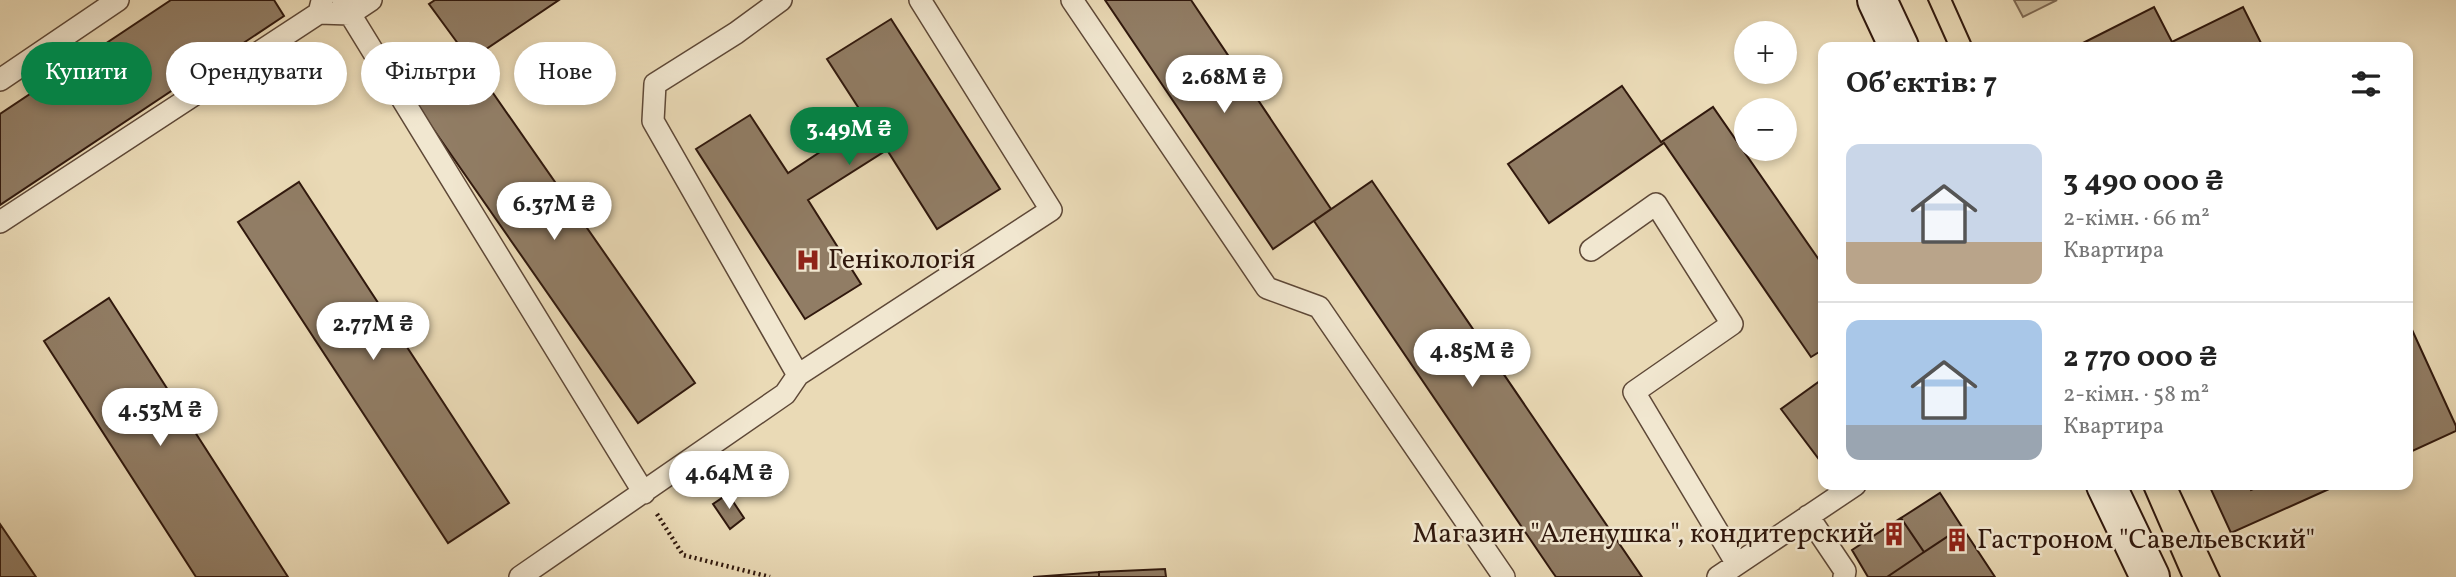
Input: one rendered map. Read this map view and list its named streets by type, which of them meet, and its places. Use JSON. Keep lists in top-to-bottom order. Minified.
{"places":{"hospital":["Генікологія"],"building":["Магазин \"Аленушка\", кондитерский","Гастроном \"Савельевский\""]},"page":{"map_buttons":["+","−"],"chip":["Купити","Орендувати","Фільтри","Нове"],"heading":"Об’єктів: 7","price":["2.68M ₴","3.49M ₴","6.37M ₴","2.77M ₴","4.85M ₴","4.53M ₴","4.64M ₴"],"list":[{"name":"3 490 000 ₴","note":"2-кімн. · 66 m² · Квартира"},{"name":"2 770 000 ₴","note":"2-кімн. · 58 m² · Квартира"}]}}
